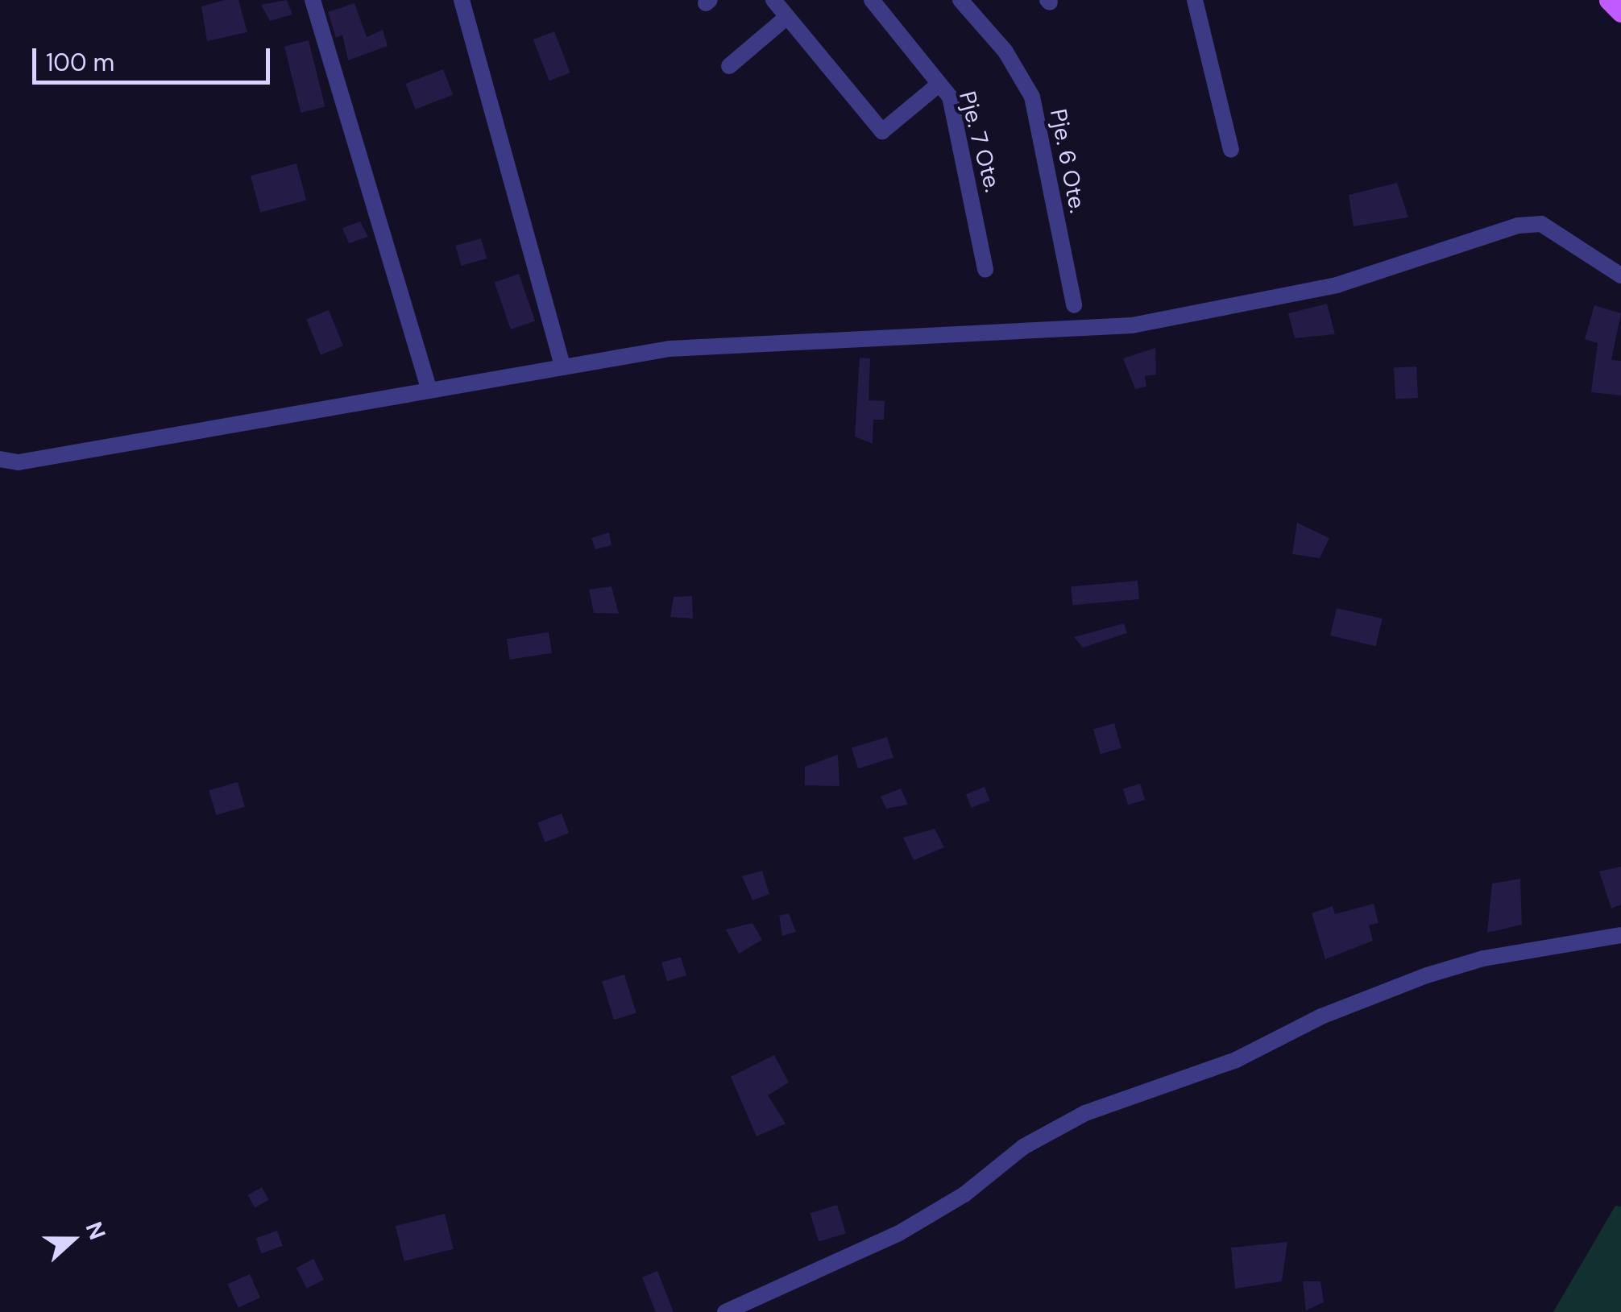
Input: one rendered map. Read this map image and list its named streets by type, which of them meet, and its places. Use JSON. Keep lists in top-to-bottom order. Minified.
{"streets":{"street":["Pje. 7 Ote.","Pje. 6 Ote."]},"scale_bar":"100 m","north":"right"}
